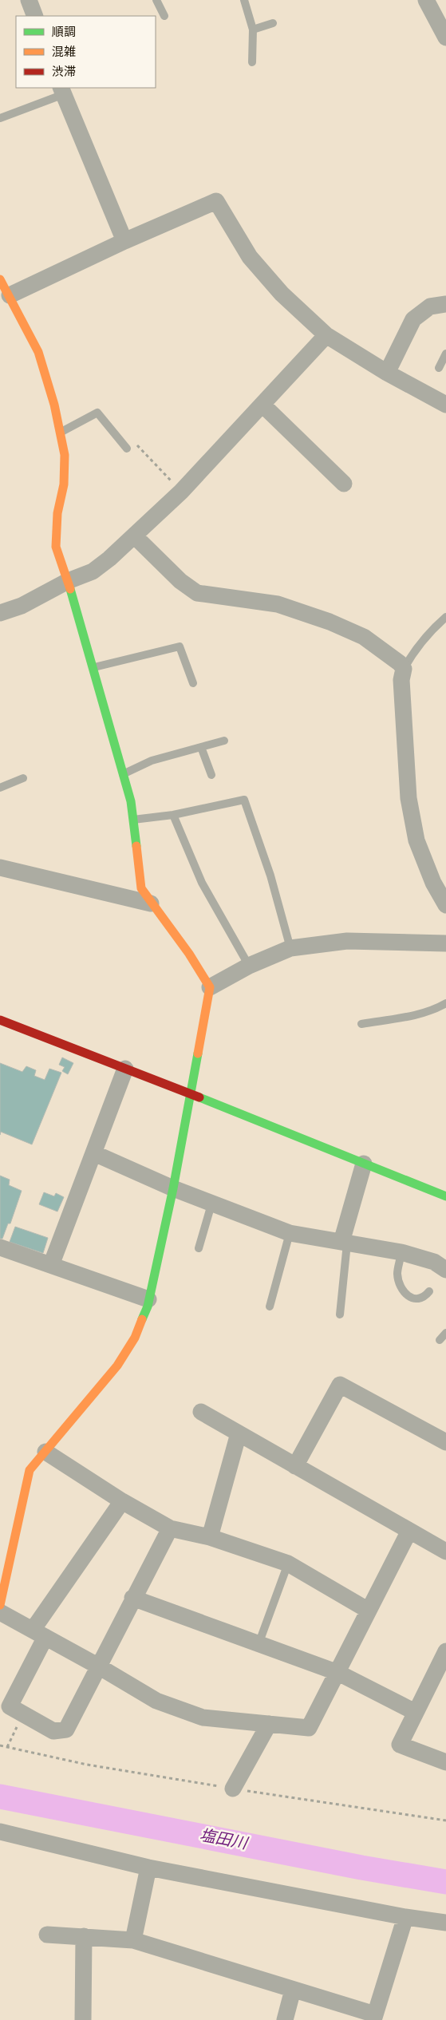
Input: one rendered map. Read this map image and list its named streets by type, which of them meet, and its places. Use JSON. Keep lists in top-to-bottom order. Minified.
{"water":["塩田川"],"legend":["順調","混雑","渋滞"]}
